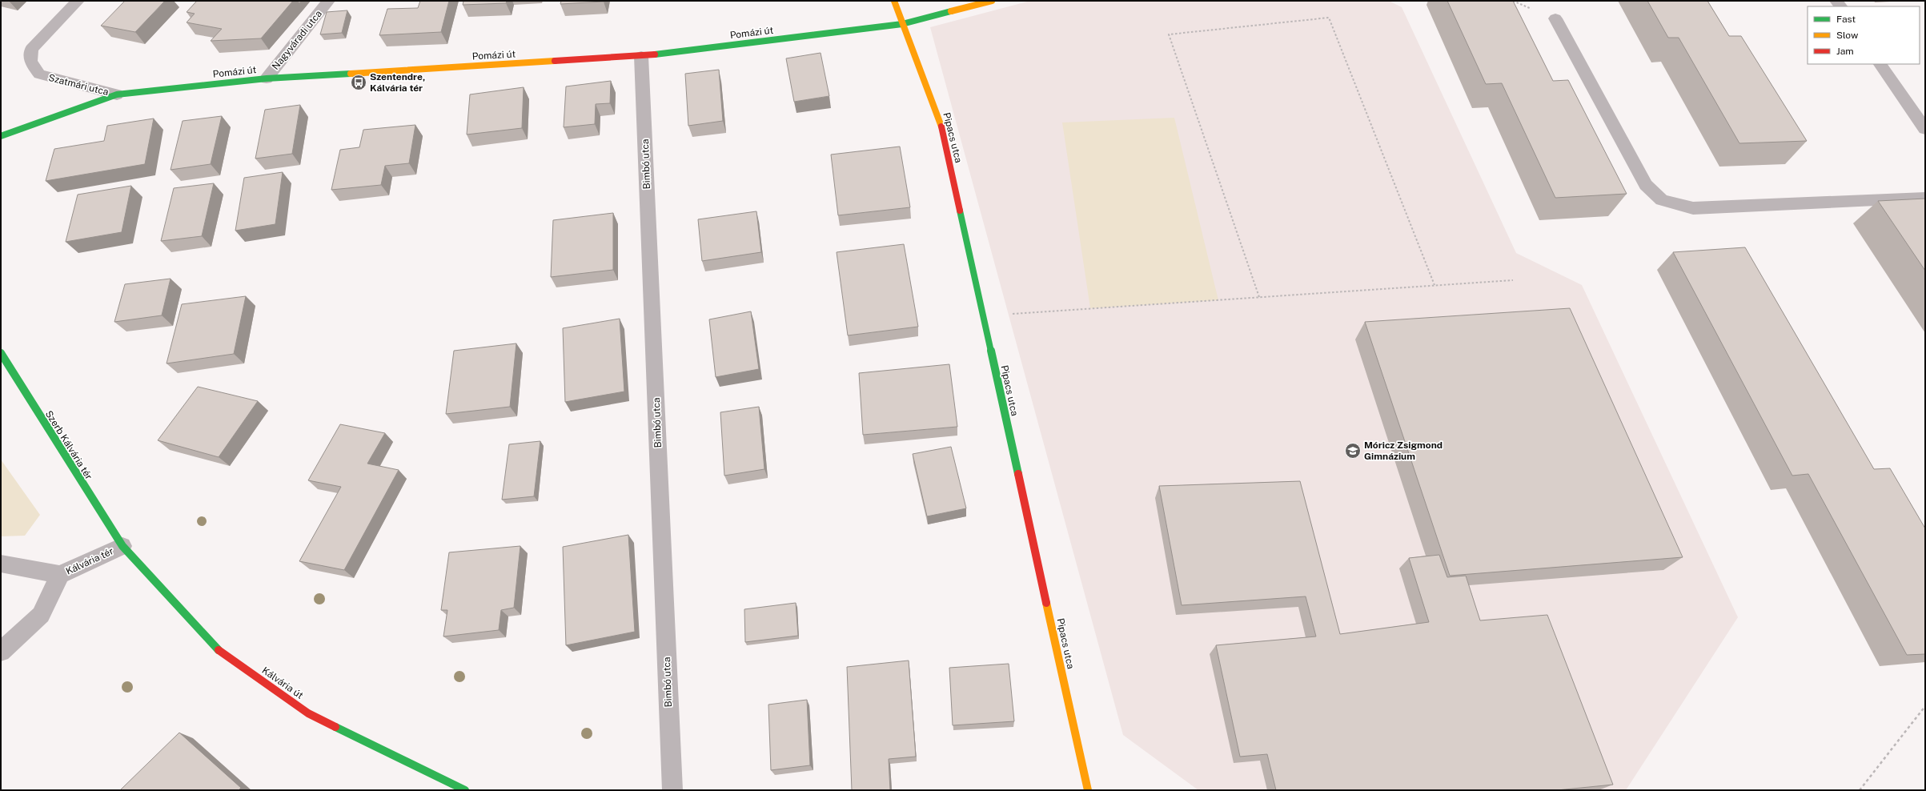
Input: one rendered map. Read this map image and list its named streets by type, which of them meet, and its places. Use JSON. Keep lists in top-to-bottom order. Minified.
{"streets":{"street":["Pomázi út","Nagyváradi utca","Szatmári utca","Pipacs utca","Bimbó utca","Szerb Kálvária tér","Kálvária tér","Kálvária út"]},"crossings":[["Pomázi út","Nagyváradi utca"],["Pomázi út","Szatmári utca"],["Pomázi út","Pipacs utca"],["Pomázi út","Bimbó utca"],["Szerb Kálvária tér","Kálvária tér"],["Szerb Kálvária tér","Kálvária út"],["Kálvária tér","Kálvária út"]],"places":{"bus stop":["Szentendre, Kálvária tér"],"school or university":["Móricz Zsigmond Gimnázium"]},"legend":["Fast","Slow","Jam"]}
